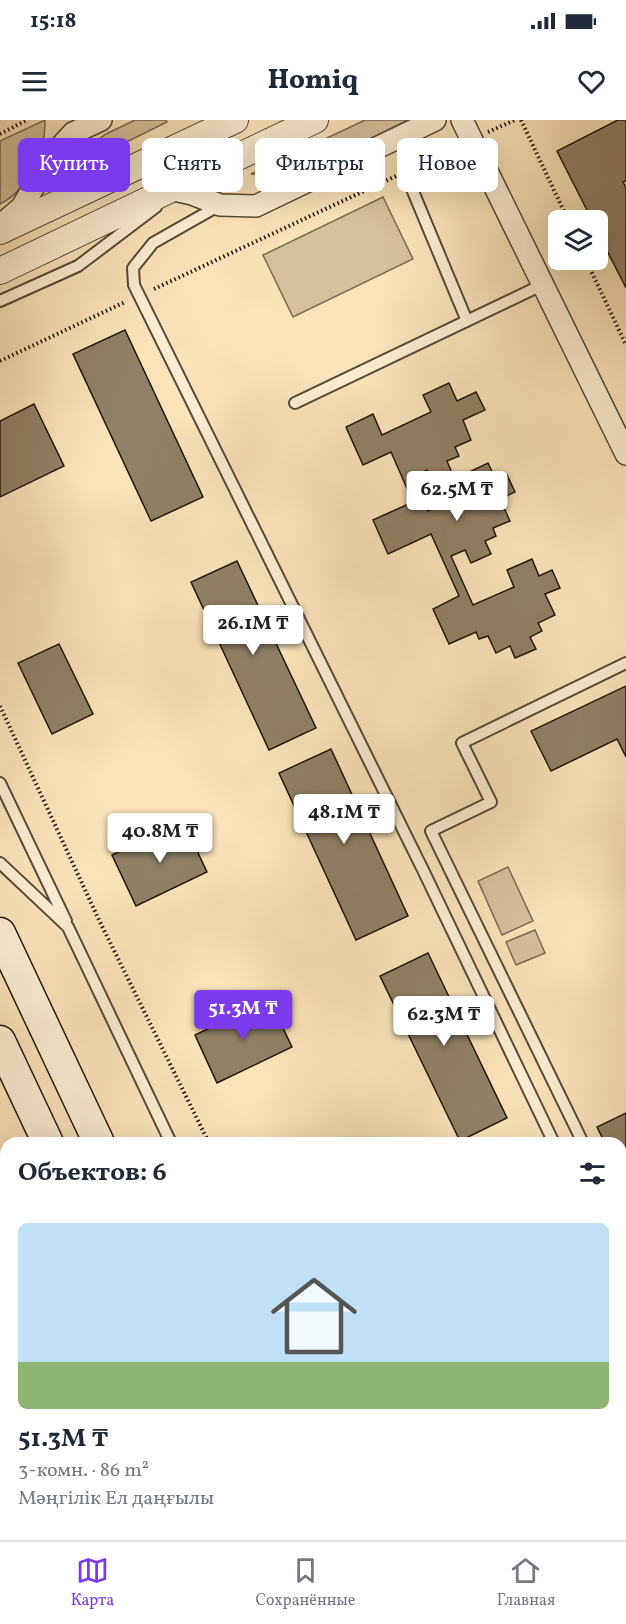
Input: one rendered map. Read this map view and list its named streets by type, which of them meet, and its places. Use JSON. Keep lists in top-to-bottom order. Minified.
{"page":{"status":"15:18","header":"Homiq","chip":["Купить","Снять","Фильтры","Новое"],"price":["62.5M ₸","26.1M ₸","48.1M ₸","40.8M ₸","51.3M ₸","62.3M ₸"],"heading":"Объектов: 6","list":[{"name":"51.3M ₸","note":"3-комн. · 86 m² · Мәңгілік Ел даңғылы"}],"tabs":["Карта","Сохранённые","Главная"]}}
